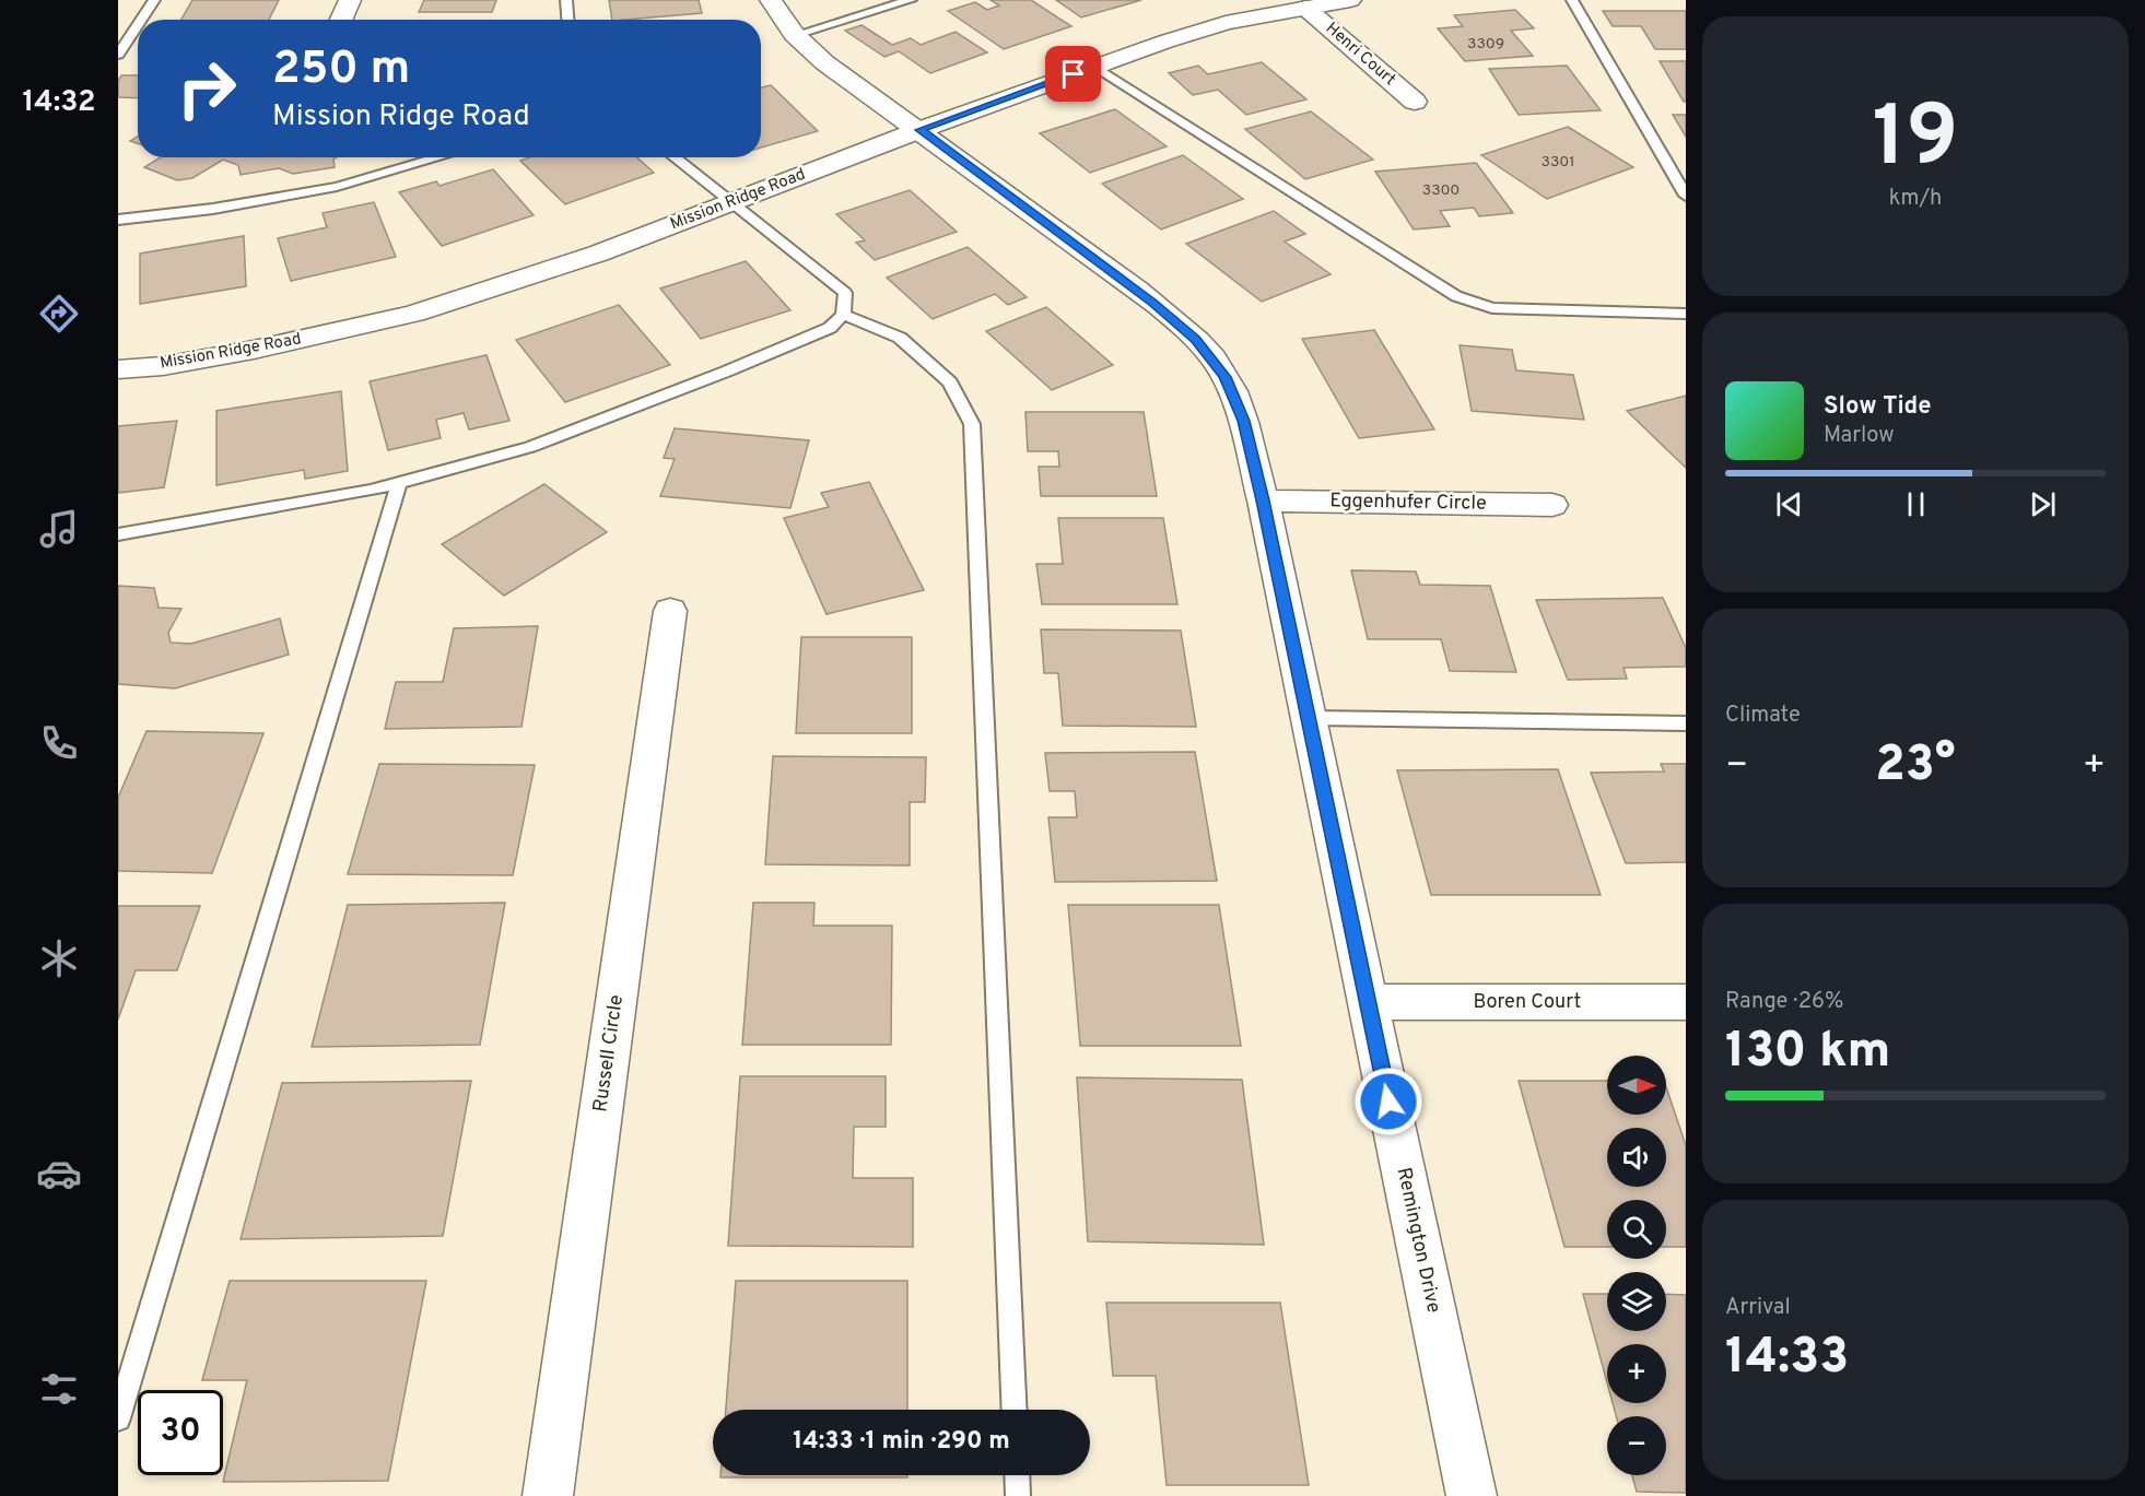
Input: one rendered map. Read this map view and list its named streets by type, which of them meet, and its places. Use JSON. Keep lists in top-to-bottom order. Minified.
{"streets":{"street":["Henri Court","Mission Ridge Road","Eggenhufer Circle","Boren Court","Russell Circle","Remington Drive"]},"crossings":[["Henri Court","Mission Ridge Road"],["Mission Ridge Road","Remington Drive"],["Eggenhufer Circle","Remington Drive"],["Boren Court","Remington Drive"]],"house_numbers":["3309","3301","3300"],"north":"right","page":{"tabs":"14:32","tile":[["19","km/h"],"Climate",["Range · 26%","130 km"],["Arrival","14:33"]],"turn":["250 m","Mission Ridge Road"],"song":["Slow Tide","Marlow"],"heat":["−","23°","+"],"map_buttons":["+","−"],"limit":"30","trip":"14:33 · 1 min · 290 m"}}
